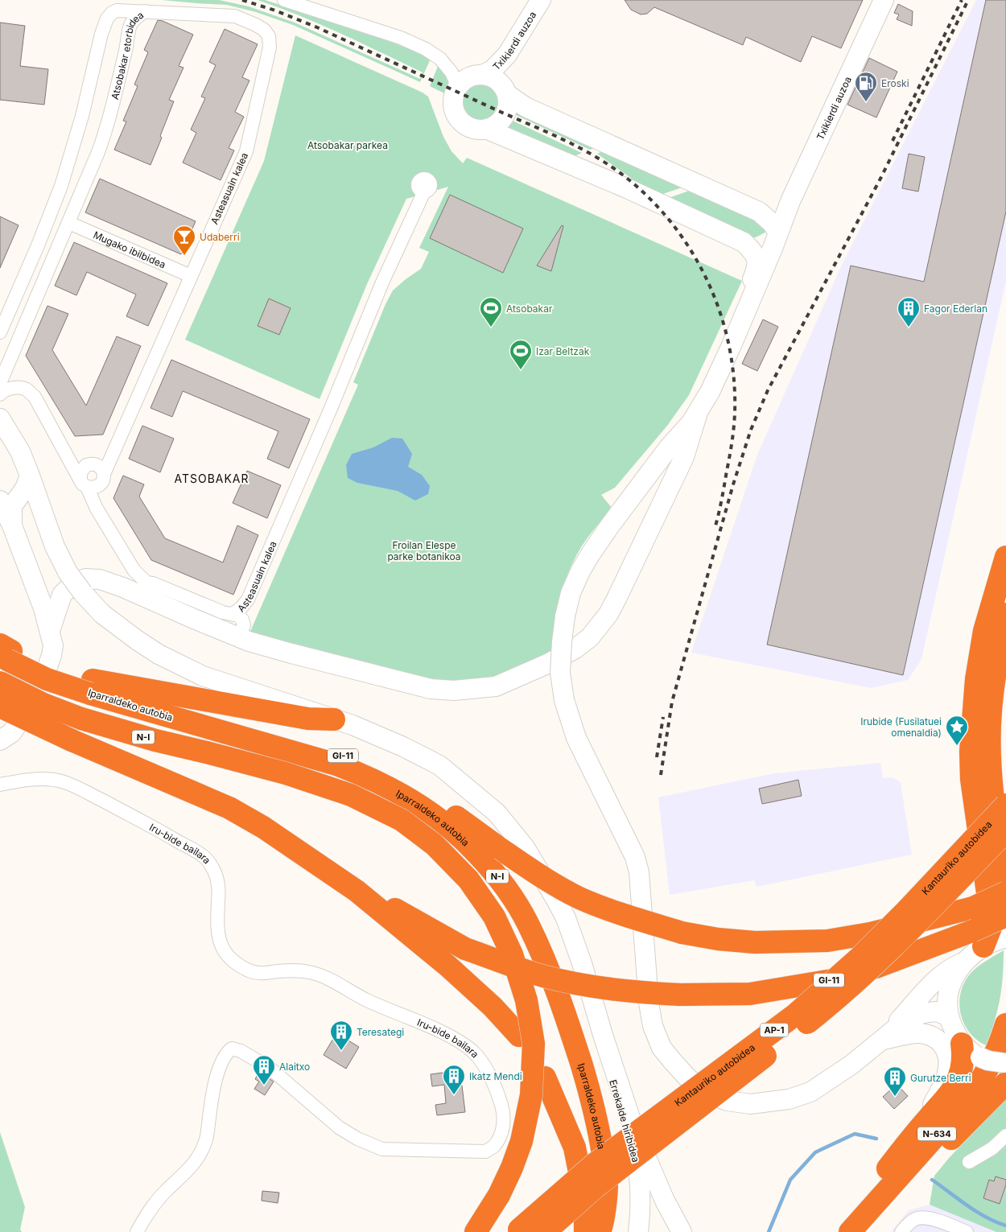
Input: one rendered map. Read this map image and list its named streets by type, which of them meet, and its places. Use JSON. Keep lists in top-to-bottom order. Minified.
{"streets":{"highway":["Iparraldeko autobia","N-I","GI-11","Kantauriko autobidea","AP-1","N-634"],"street":["Txikierdi auzoa","Atsobakar etorbidea","Asteasuain kalea","Mugako ibilbidea","Iru-bide bailara","Errekalde hiribidea"]},"crossings":[["Atsobakar etorbidea","Asteasuain kalea"],["Atsobakar etorbidea","Mugako ibilbidea"],["Asteasuain kalea","Mugako ibilbidea"],["Iparraldeko autobia","GI-11"]],"districts":["ATSOBAKAR"],"parks":["Atsobakar parkea","Froilan Elespe parke botanikoa"],"places":{"fuel station":["Eroski"],"bar":["Udaberri"],"sports":["Atsobakar","Izar Beltzak"],"building":["Fagor Ederlan","Teresategi","Alaitxo","Ikatz Mendi","Gurutze Berri"],"place":["Irubide (Fusilatuei omenaldia)"]}}
